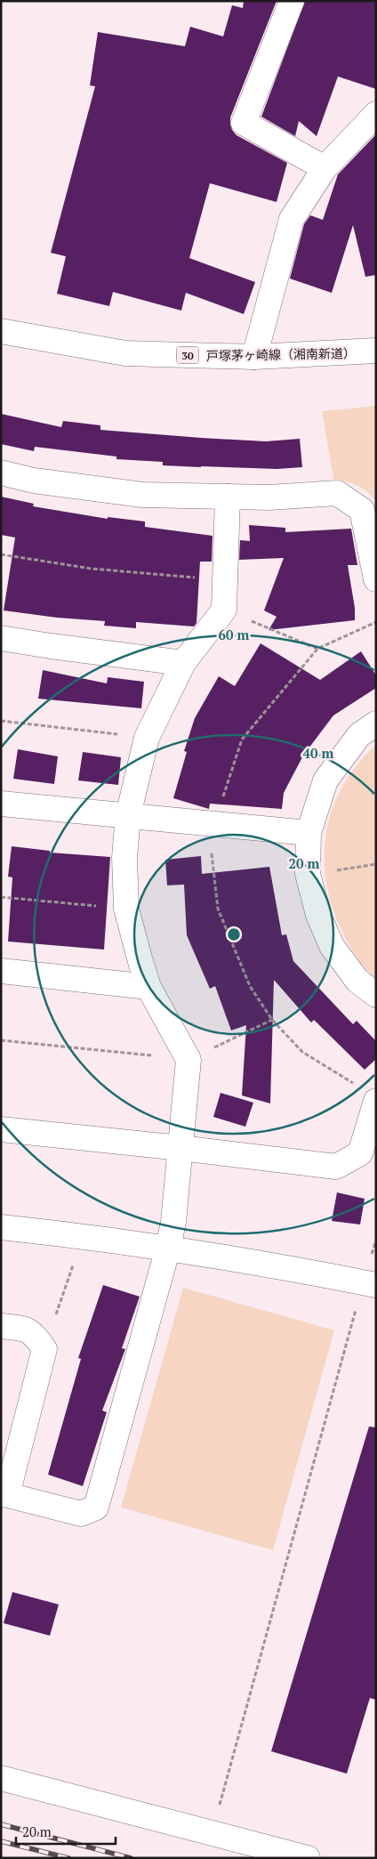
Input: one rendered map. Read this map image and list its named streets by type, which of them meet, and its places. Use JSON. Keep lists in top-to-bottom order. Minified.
{"streets":{"street":["戸塚茅ヶ崎線（湘南新道）","30"]},"scale_bar":"20 m","rings":["60 m","40 m","20 m"]}
